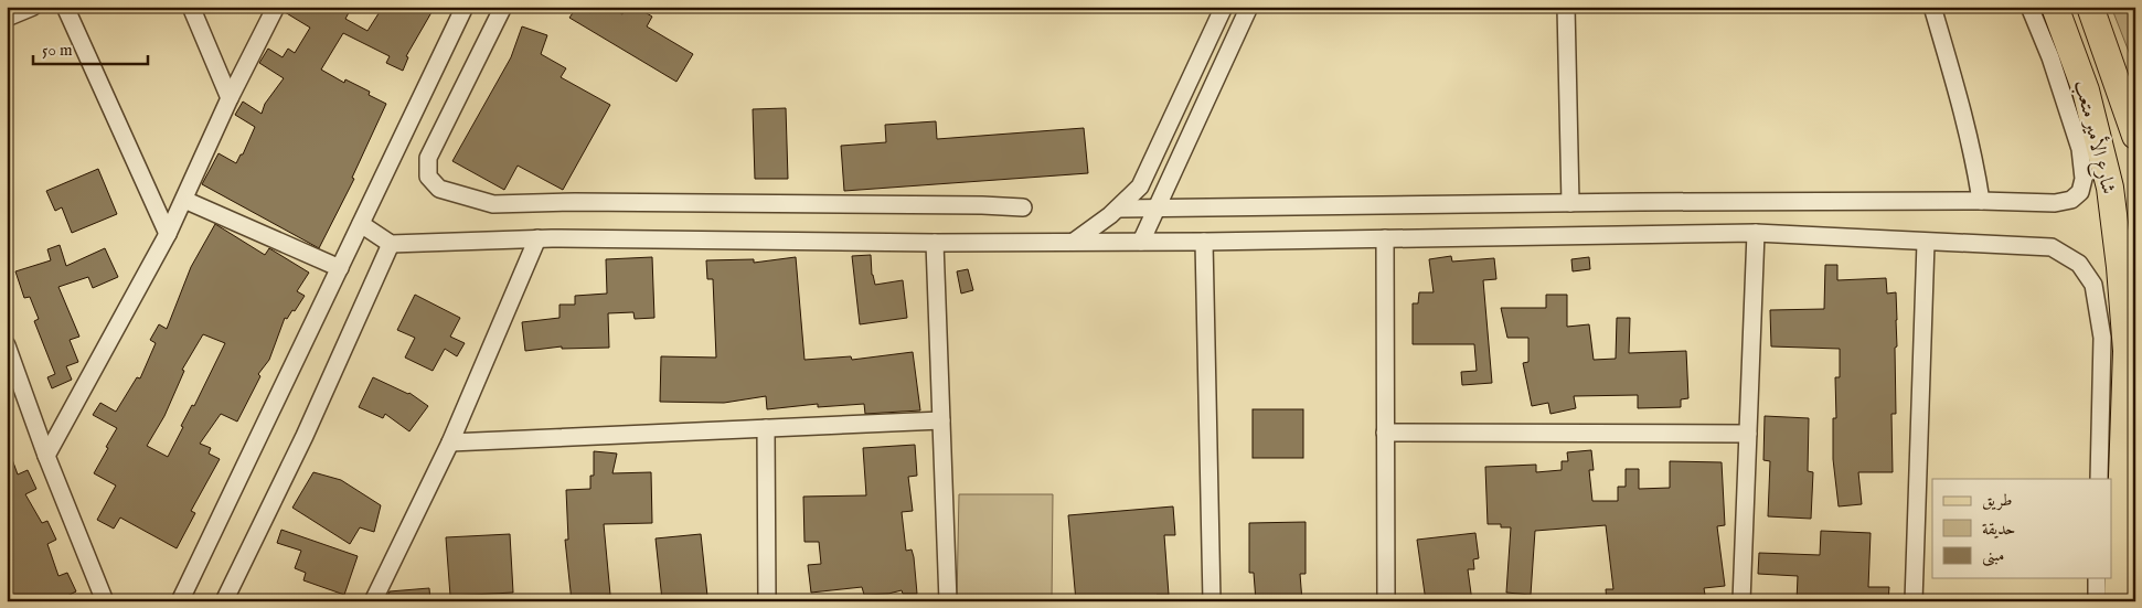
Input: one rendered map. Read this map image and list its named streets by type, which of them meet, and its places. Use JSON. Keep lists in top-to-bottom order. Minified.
{"streets":{"main road":["شارع الأمير متعب"]},"legend":["طريق","حديقة","مبنى"],"scale_bar":"50 m"}
